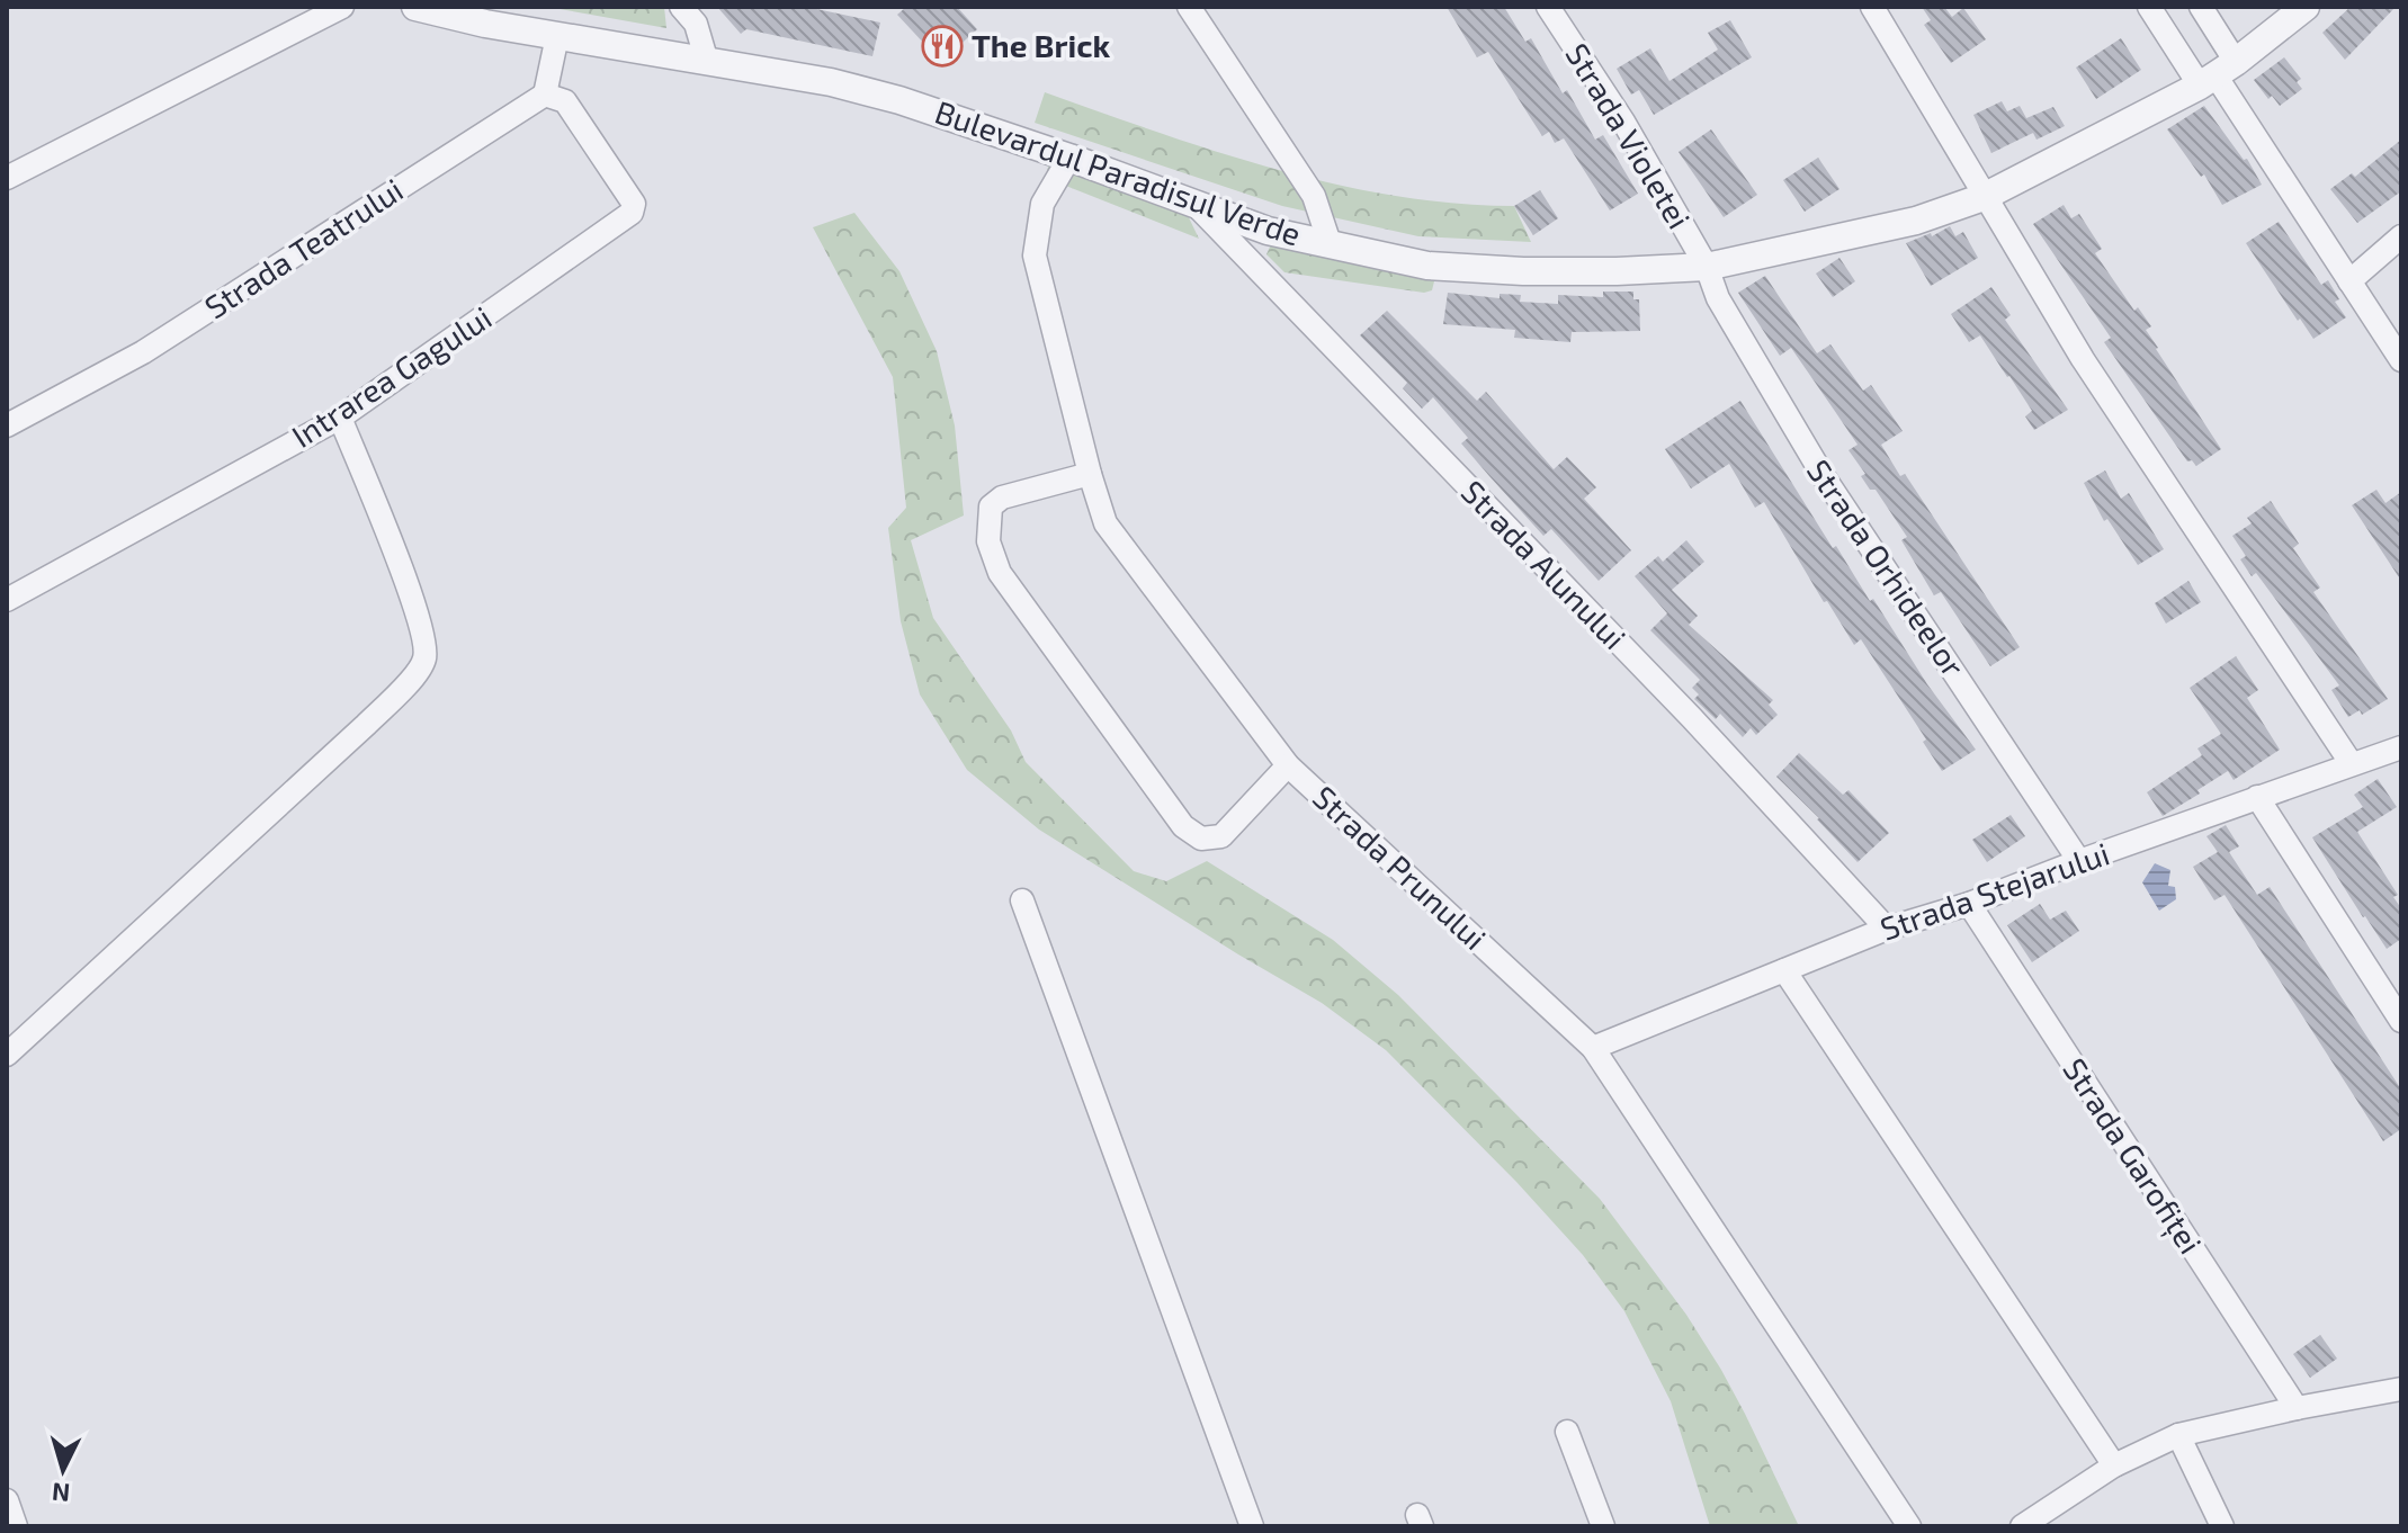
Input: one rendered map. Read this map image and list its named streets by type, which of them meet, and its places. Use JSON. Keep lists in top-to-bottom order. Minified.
{"streets":{"street":["Strada Violetei","Bulevardul Paradisul Verde","Strada Teatrului","Intrarea Gagului","Strada Alunului","Strada Orhideelor","Strada Prunului","Strada Stejarului","Strada Garofiței"]},"crossings":[["Strada Violetei","Bulevardul Paradisul Verde"],["Strada Violetei","Strada Orhideelor"],["Bulevardul Paradisul Verde","Strada Alunului"],["Bulevardul Paradisul Verde","Strada Orhideelor"],["Bulevardul Paradisul Verde","Strada Prunului"],["Strada Teatrului","Intrarea Gagului"],["Strada Alunului","Strada Stejarului"],["Strada Orhideelor","Strada Stejarului"],["Strada Prunului","Strada Stejarului"],["Strada Stejarului","Strada Garofiței"]],"places":{"restaurant":["The Brick"]},"north":"bottom"}
